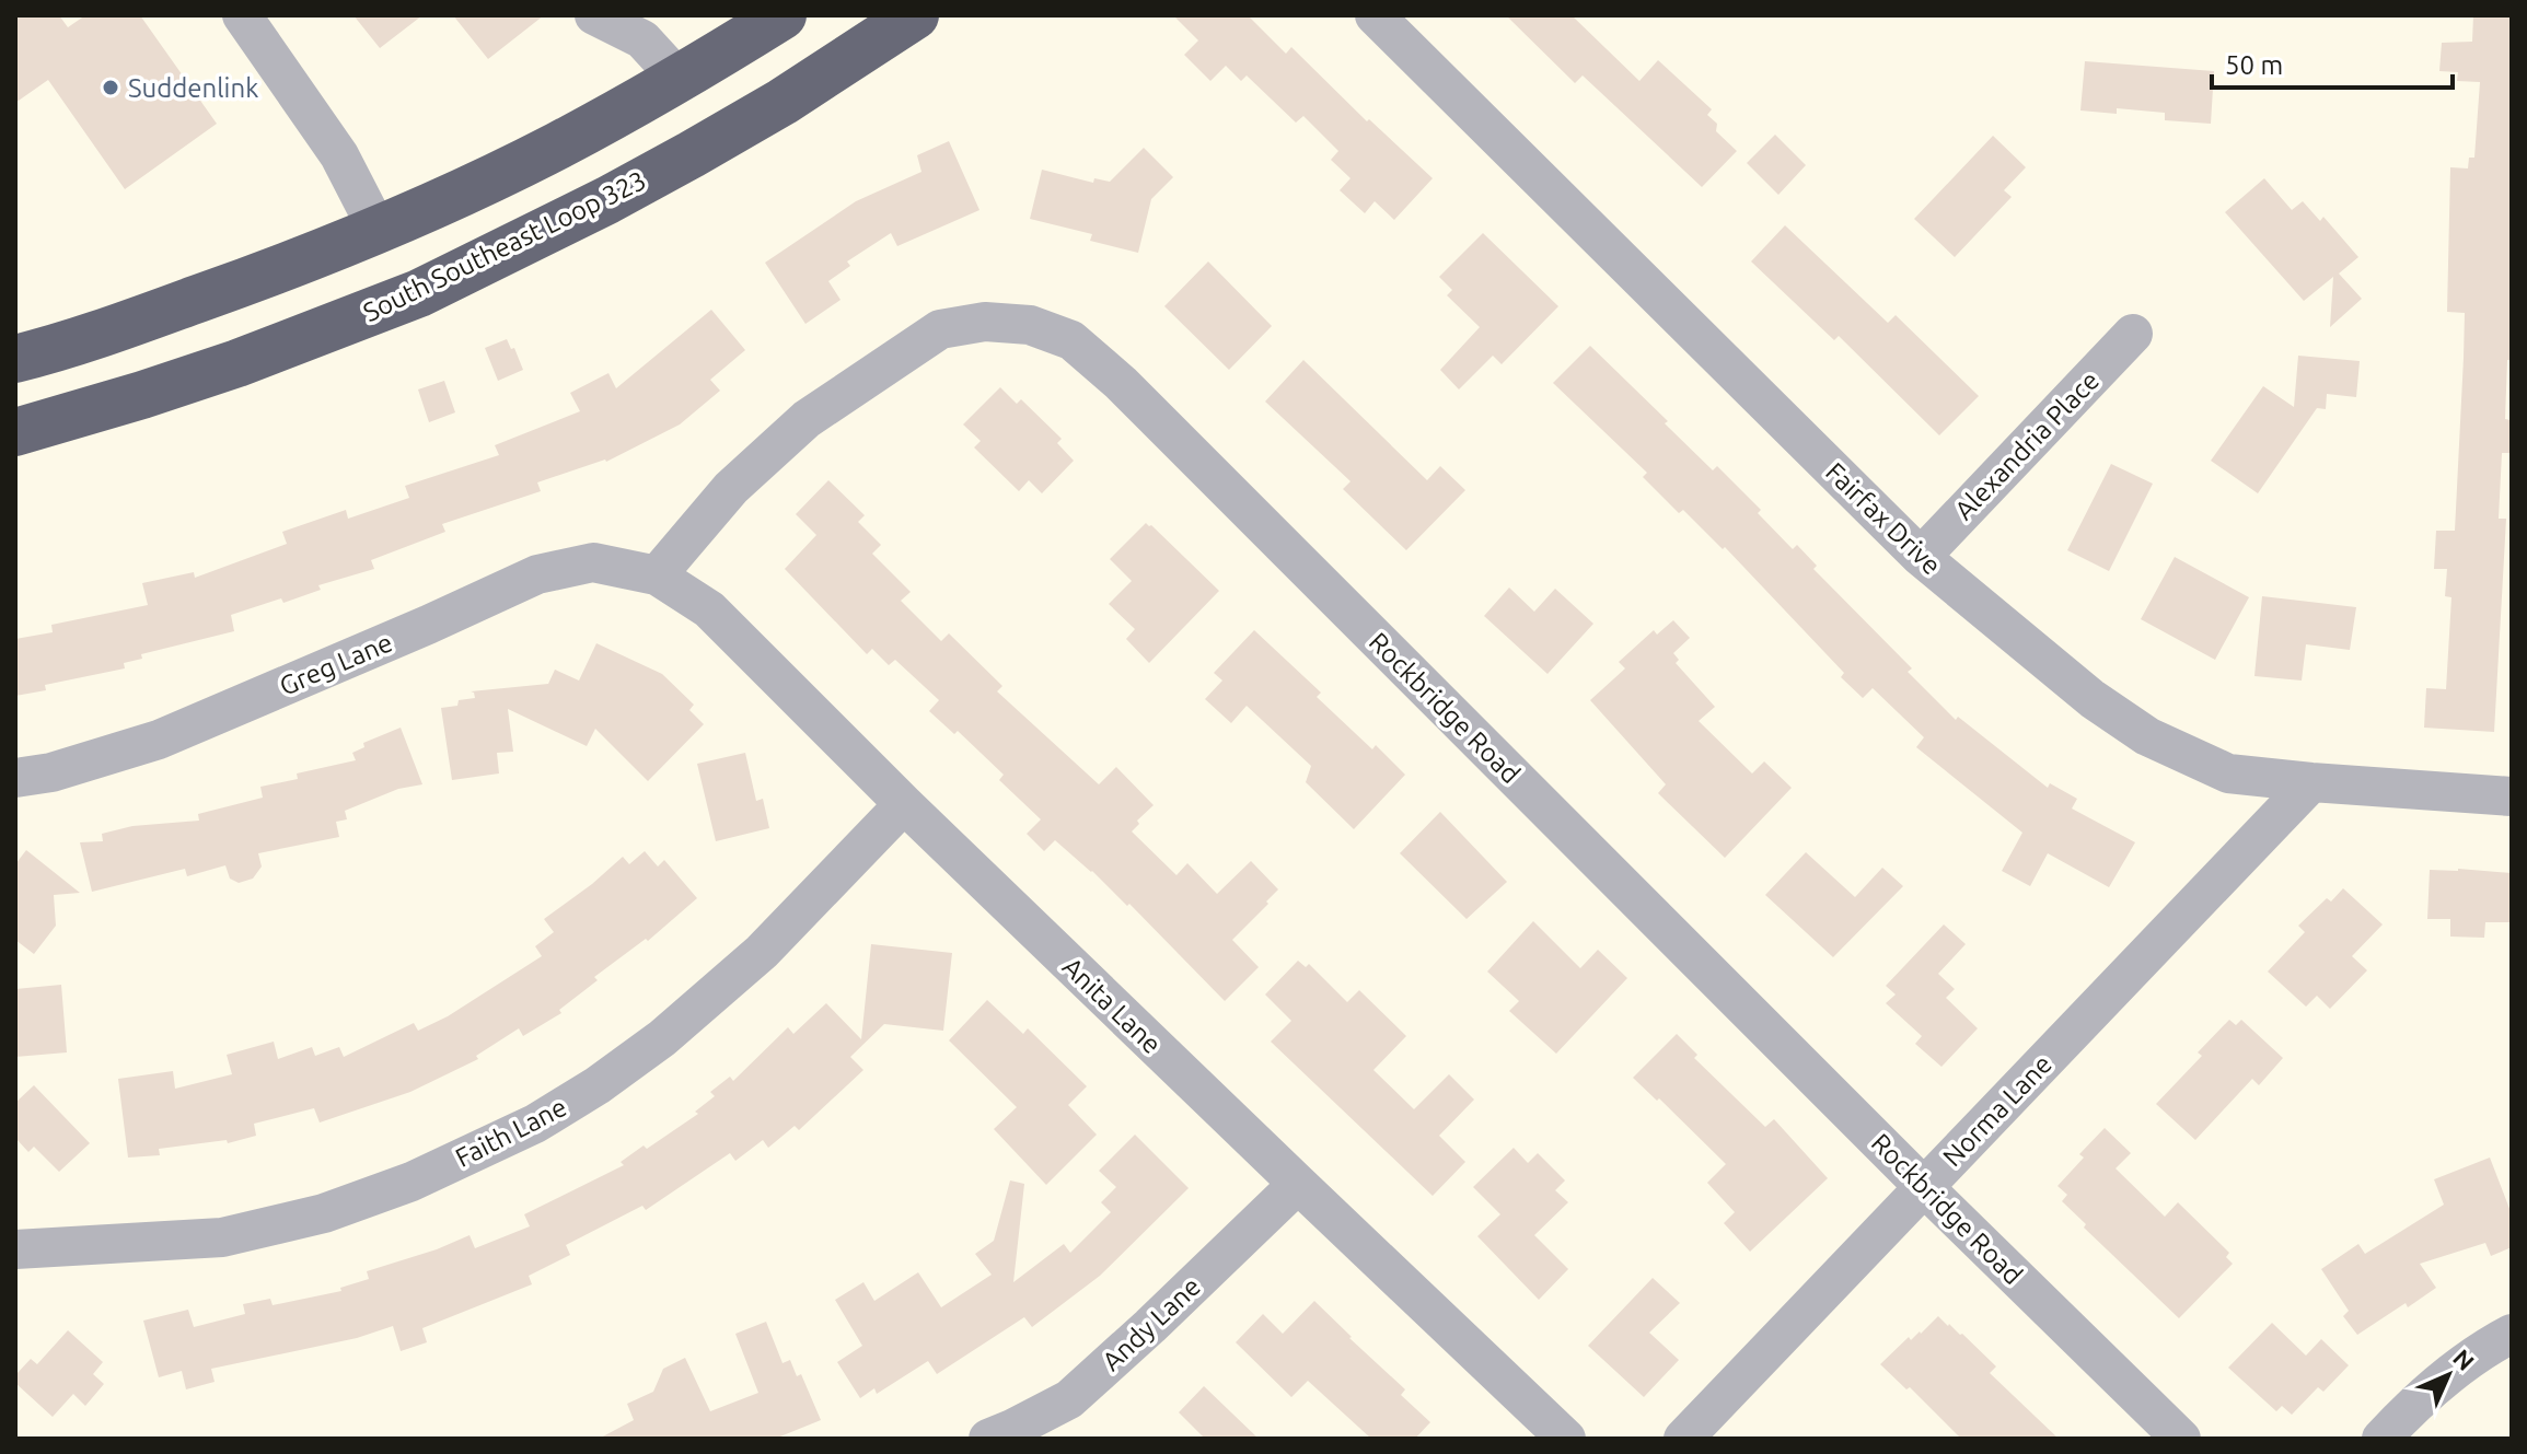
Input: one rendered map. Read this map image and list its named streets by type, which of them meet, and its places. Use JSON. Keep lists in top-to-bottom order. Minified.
{"streets":{"highway":["South Southeast Loop 323"],"street":["Alexandria Place","Fairfax Drive","Greg Lane","Rockbridge Road","Anita Lane","Norma Lane","Faith Lane","Andy Lane"]},"crossings":[["Alexandria Place","Fairfax Drive"],["Fairfax Drive","Norma Lane"],["Greg Lane","Rockbridge Road"],["Greg Lane","Anita Lane"],["Rockbridge Road","Anita Lane"],["Rockbridge Road","Norma Lane"],["Anita Lane","Faith Lane"],["Anita Lane","Andy Lane"]],"places":["Suddenlink"],"scale_bar":"50 m","north":"top right"}
